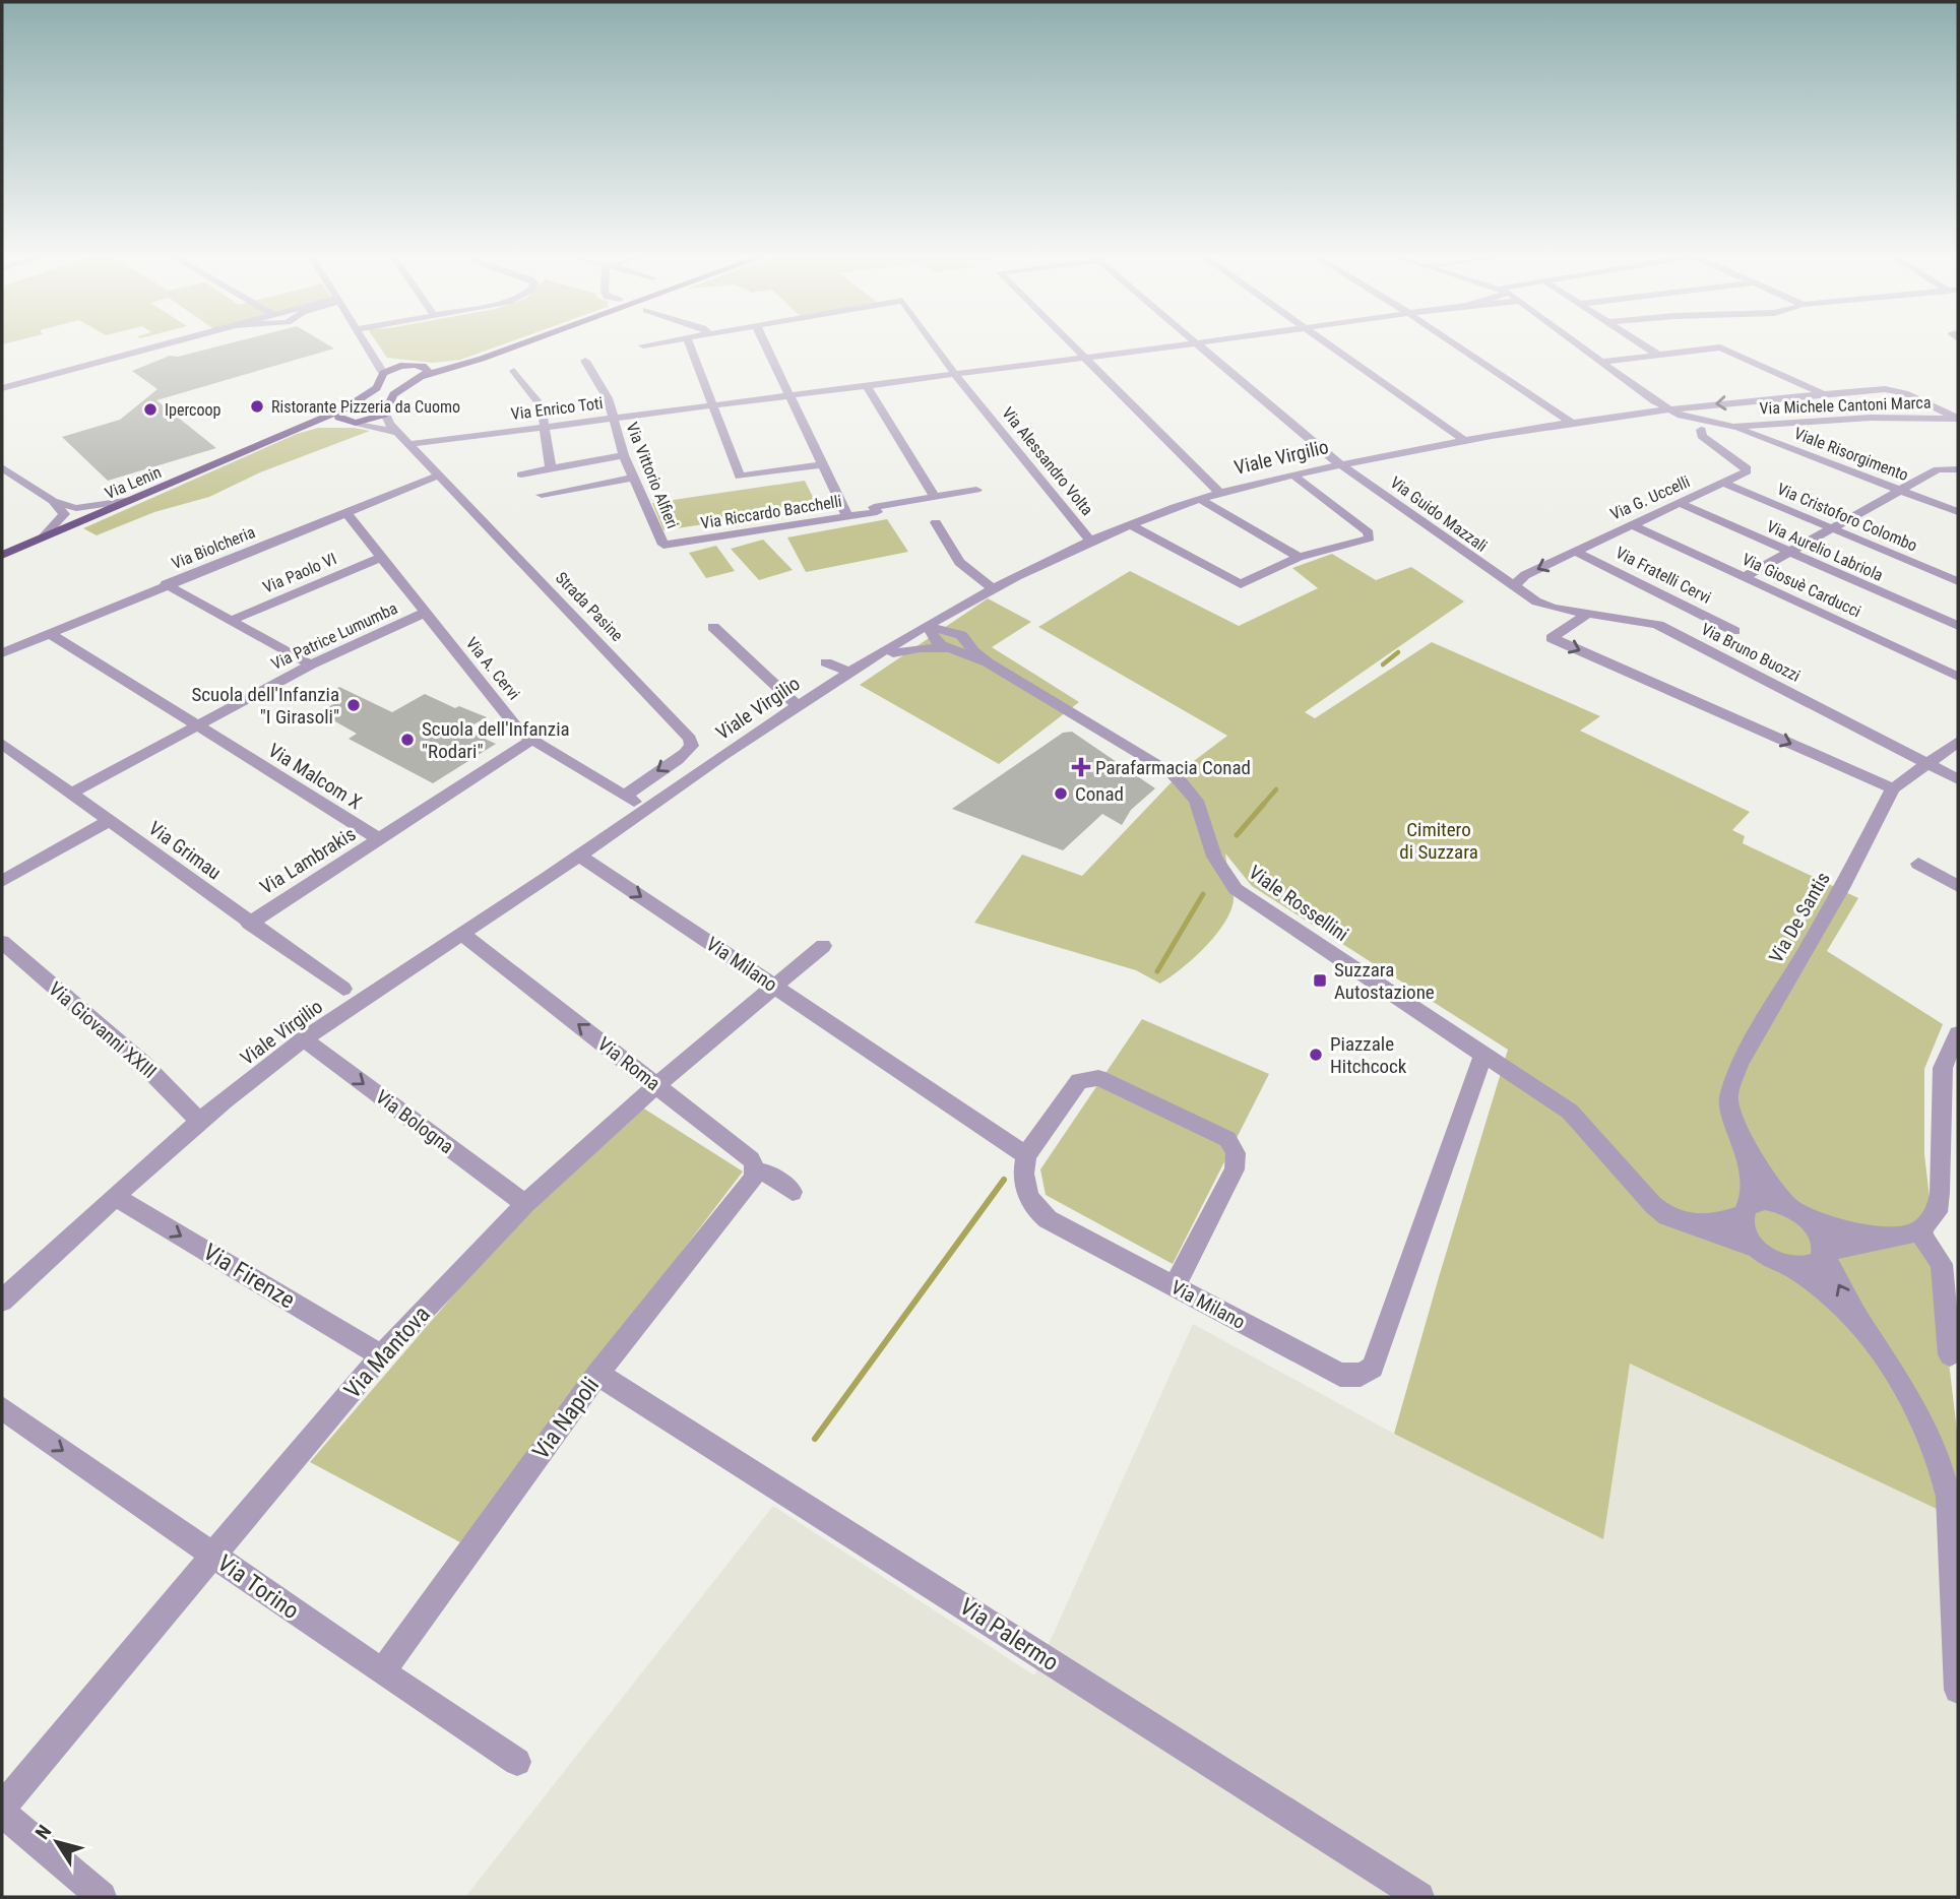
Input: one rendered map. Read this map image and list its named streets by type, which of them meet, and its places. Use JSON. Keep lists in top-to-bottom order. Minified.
{"streets":{"main road":["Via Lenin"],"street":["Via Michele Cantoni Marca","Via Enrico Toti","Viale Risorgimento","Viale Virgilio","Via Alessandro Volta","Via Vittorio Alfieri","Via G. Uccelli","Via Riccardo Bacchelli","Via Guido Mazzali","Via Cristoforo Colombo","Via Biolcheria","Via Aurelio Labriola","Via Paolo VI","Via Fratelli Cervi","Via Giosuè Carducci","Strada Pasine","Via Patrice Lumumba","Via Bruno Buozzi","Via A. Cervi","Via Malcom X","Via Grimau","Via Lambrakis","Viale Rossellini","Via De Santis","Via Milano","Via Giovanni XXIII","Via Roma","Via Bologna","Via Firenze","Via Mantova","Via Napoli","Via Torino","Via Palermo"]},"crossings":[["Via Michele Cantoni Marca","Viale Risorgimento"],["Via Michele Cantoni Marca","Viale Virgilio"],["Via Enrico Toti","Via Alessandro Volta"],["Via Enrico Toti","Via Vittorio Alfieri"],["Via Enrico Toti","Strada Pasine"],["Viale Virgilio","Via Alessandro Volta"],["Viale Virgilio","Via Guido Mazzali"],["Viale Virgilio","Via A. Cervi"],["Viale Virgilio","Via Milano"],["Viale Virgilio","Via Giovanni XXIII"],["Viale Virgilio","Via Roma"],["Viale Virgilio","Via Bologna"],["Viale Virgilio","Via Firenze"],["Via Vittorio Alfieri","Via Riccardo Bacchelli"],["Via G. Uccelli","Via Guido Mazzali"],["Via G. Uccelli","Via Cristoforo Colombo"],["Via G. Uccelli","Via Aurelio Labriola"],["Via G. Uccelli","Via Fratelli Cervi"],["Via G. Uccelli","Via Giosuè Carducci"],["Via G. Uccelli","Via Bruno Buozzi"],["Via Guido Mazzali","Via Bruno Buozzi"],["Via Biolcheria","Strada Pasine"],["Via Biolcheria","Via A. Cervi"],["Via Biolcheria","Via Malcom X"],["Via Paolo VI","Via A. Cervi"],["Strada Pasine","Via A. Cervi"],["Via Patrice Lumumba","Via A. Cervi"],["Via Patrice Lumumba","Via Malcom X"],["Via Patrice Lumumba","Via Grimau"],["Via Bruno Buozzi","Via De Santis"],["Via A. Cervi","Via Lambrakis"],["Via Malcom X","Via Lambrakis"],["Via Grimau","Via Lambrakis"],["Viale Rossellini","Via Milano"],["Via Milano","Via Mantova"],["Via Roma","Via Mantova"],["Via Roma","Via Napoli"],["Via Bologna","Via Mantova"],["Via Firenze","Via Mantova"],["Via Mantova","Via Torino"],["Via Napoli","Via Torino"],["Via Napoli","Via Palermo"]],"one_way":["Via Roma","Via Bologna","Via Firenze","Via Torino"],"parks":["Cimitero di Suzzara"],"places":{"other":["Ristorante Pizzeria da Cuomo","Ipercoop","Scuola dell'Infanzia \"I Girasoli\"","Scuola dell'Infanzia \"Rodari\"","Conad","Piazzale Hitchcock"],"health":["Parafarmacia Conad"],"transit":["Suzzara Autostazione"]},"north":"top left"}
